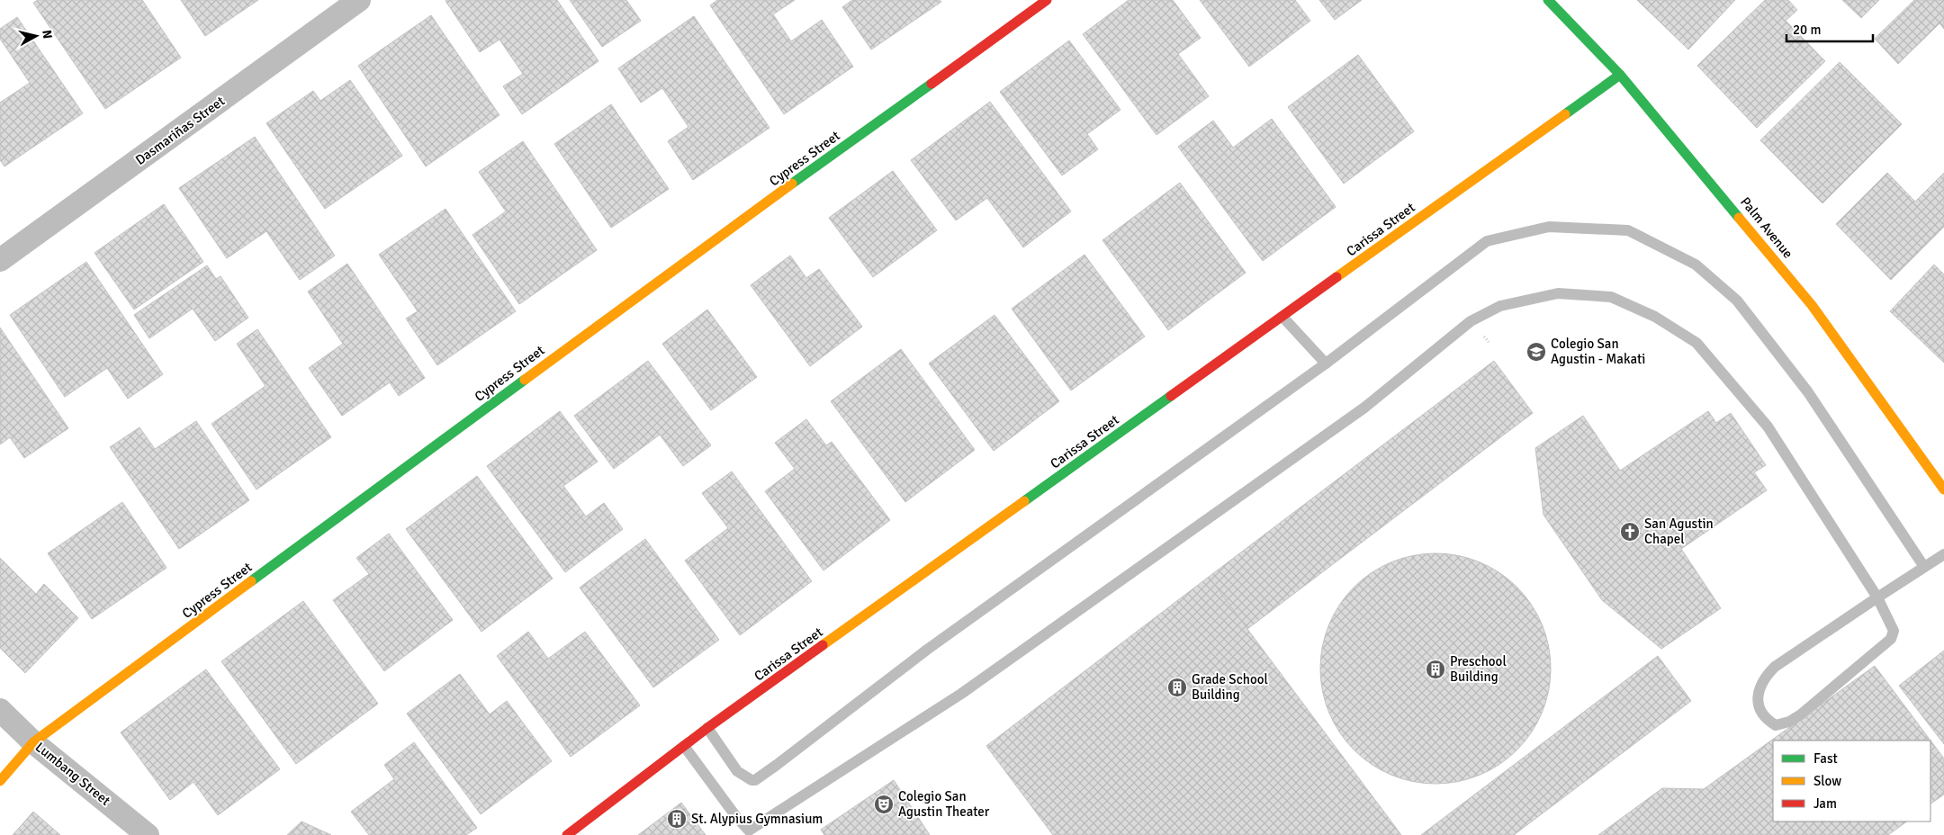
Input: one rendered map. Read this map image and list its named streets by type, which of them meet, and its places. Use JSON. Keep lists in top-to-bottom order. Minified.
{"streets":{"street":["Dasmariñas Street","Cypress Street","Palm Avenue","Carissa Street","Lumbang Street"]},"crossings":[["Cypress Street","Lumbang Street"],["Palm Avenue","Carissa Street"]],"places":{"school or university":["Colegio San Agustin - Makati"],"church":["San Agustin Chapel"],"building":["Preschool Building","Grade School Building","St. Alypius Gymnasium"],"theatre":["Colegio San Agustin Theater"]},"legend":["Fast","Slow","Jam"],"scale_bar":"20 m","north":"right"}
